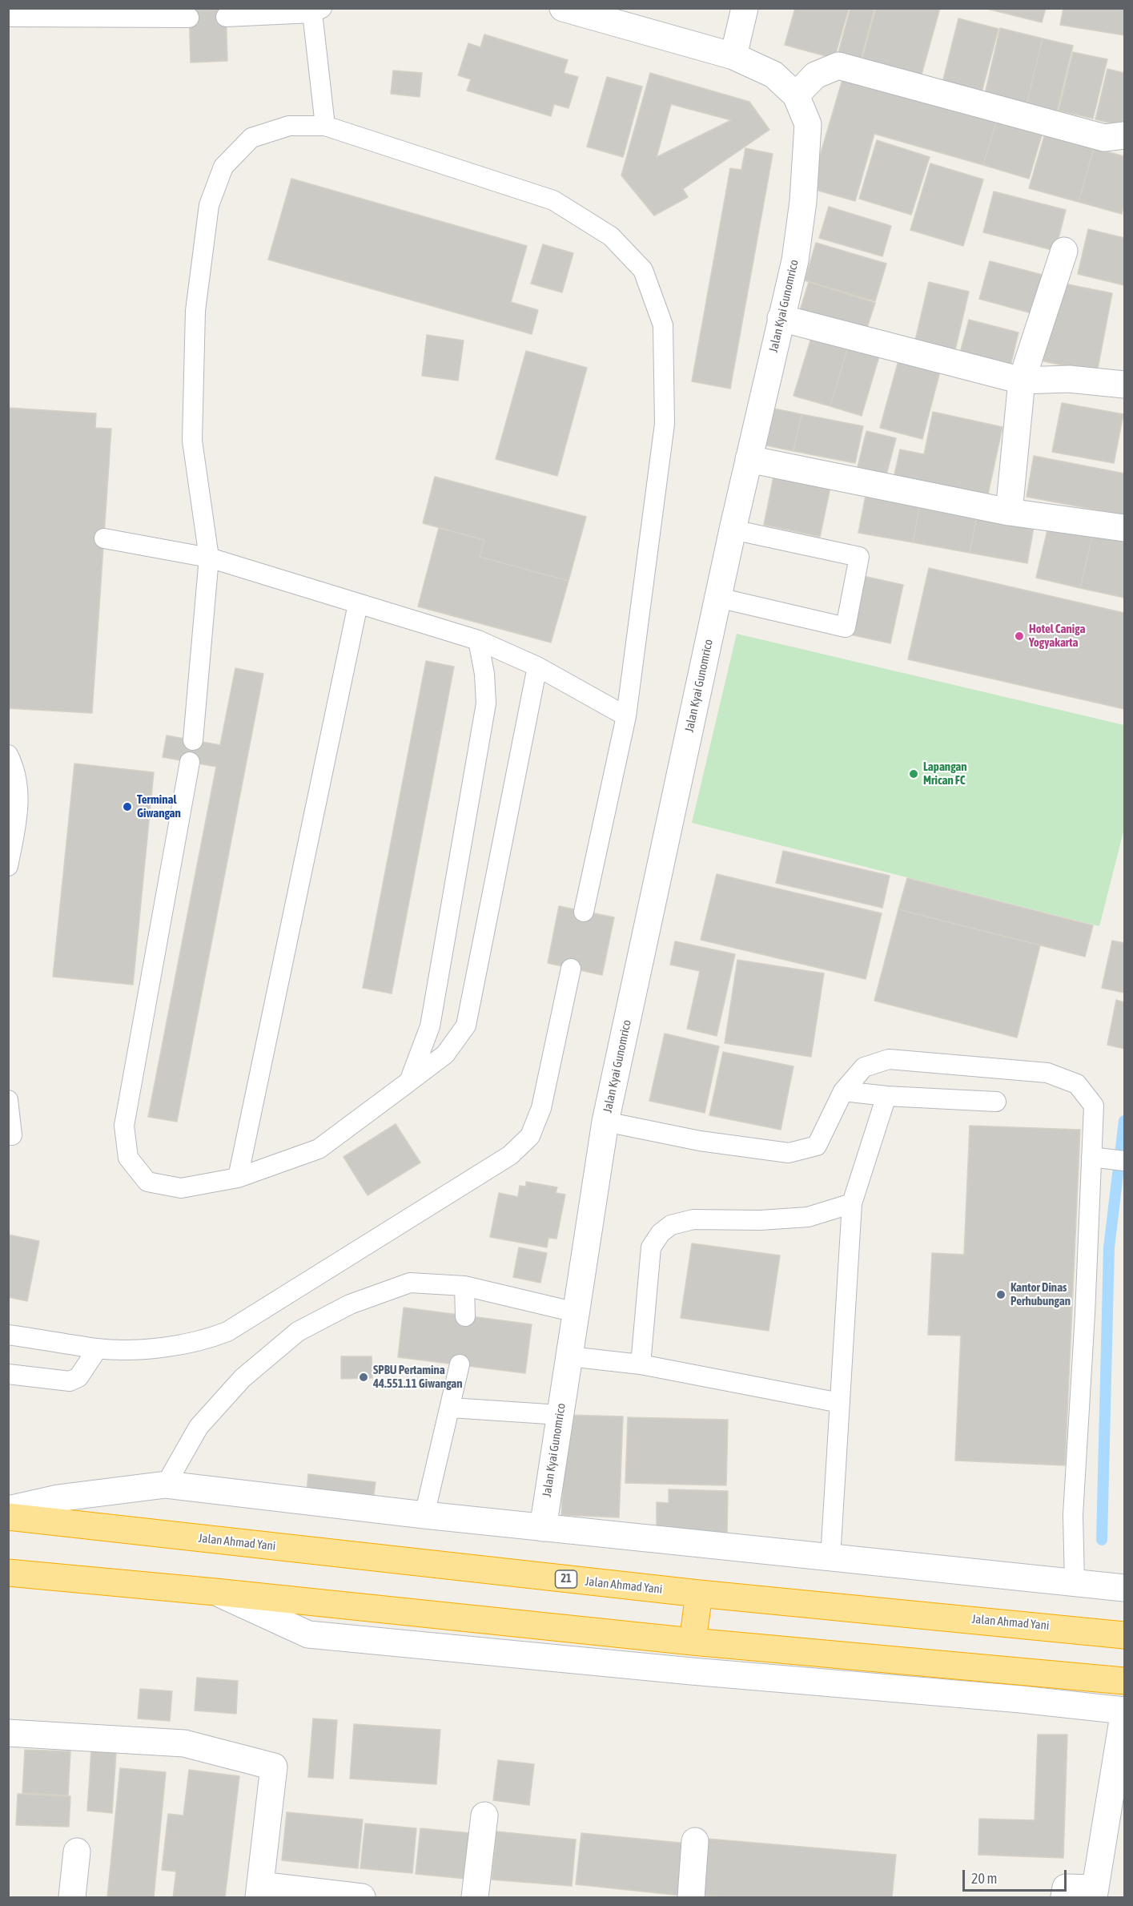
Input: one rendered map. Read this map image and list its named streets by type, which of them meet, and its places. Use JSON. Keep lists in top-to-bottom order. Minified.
{"streets":{"highway":["Jalan Ahmad Yani","21"],"street":["Jalan Kyai Gunomrico"]},"places":["Hotel Caniga Yogyakarta","Lapangan Mrican FC","Terminal Giwangan","Kantor Dinas Perhubungan","SPBU Pertamina 44.551.11 Giwangan"],"scale_bar":"20 m"}
